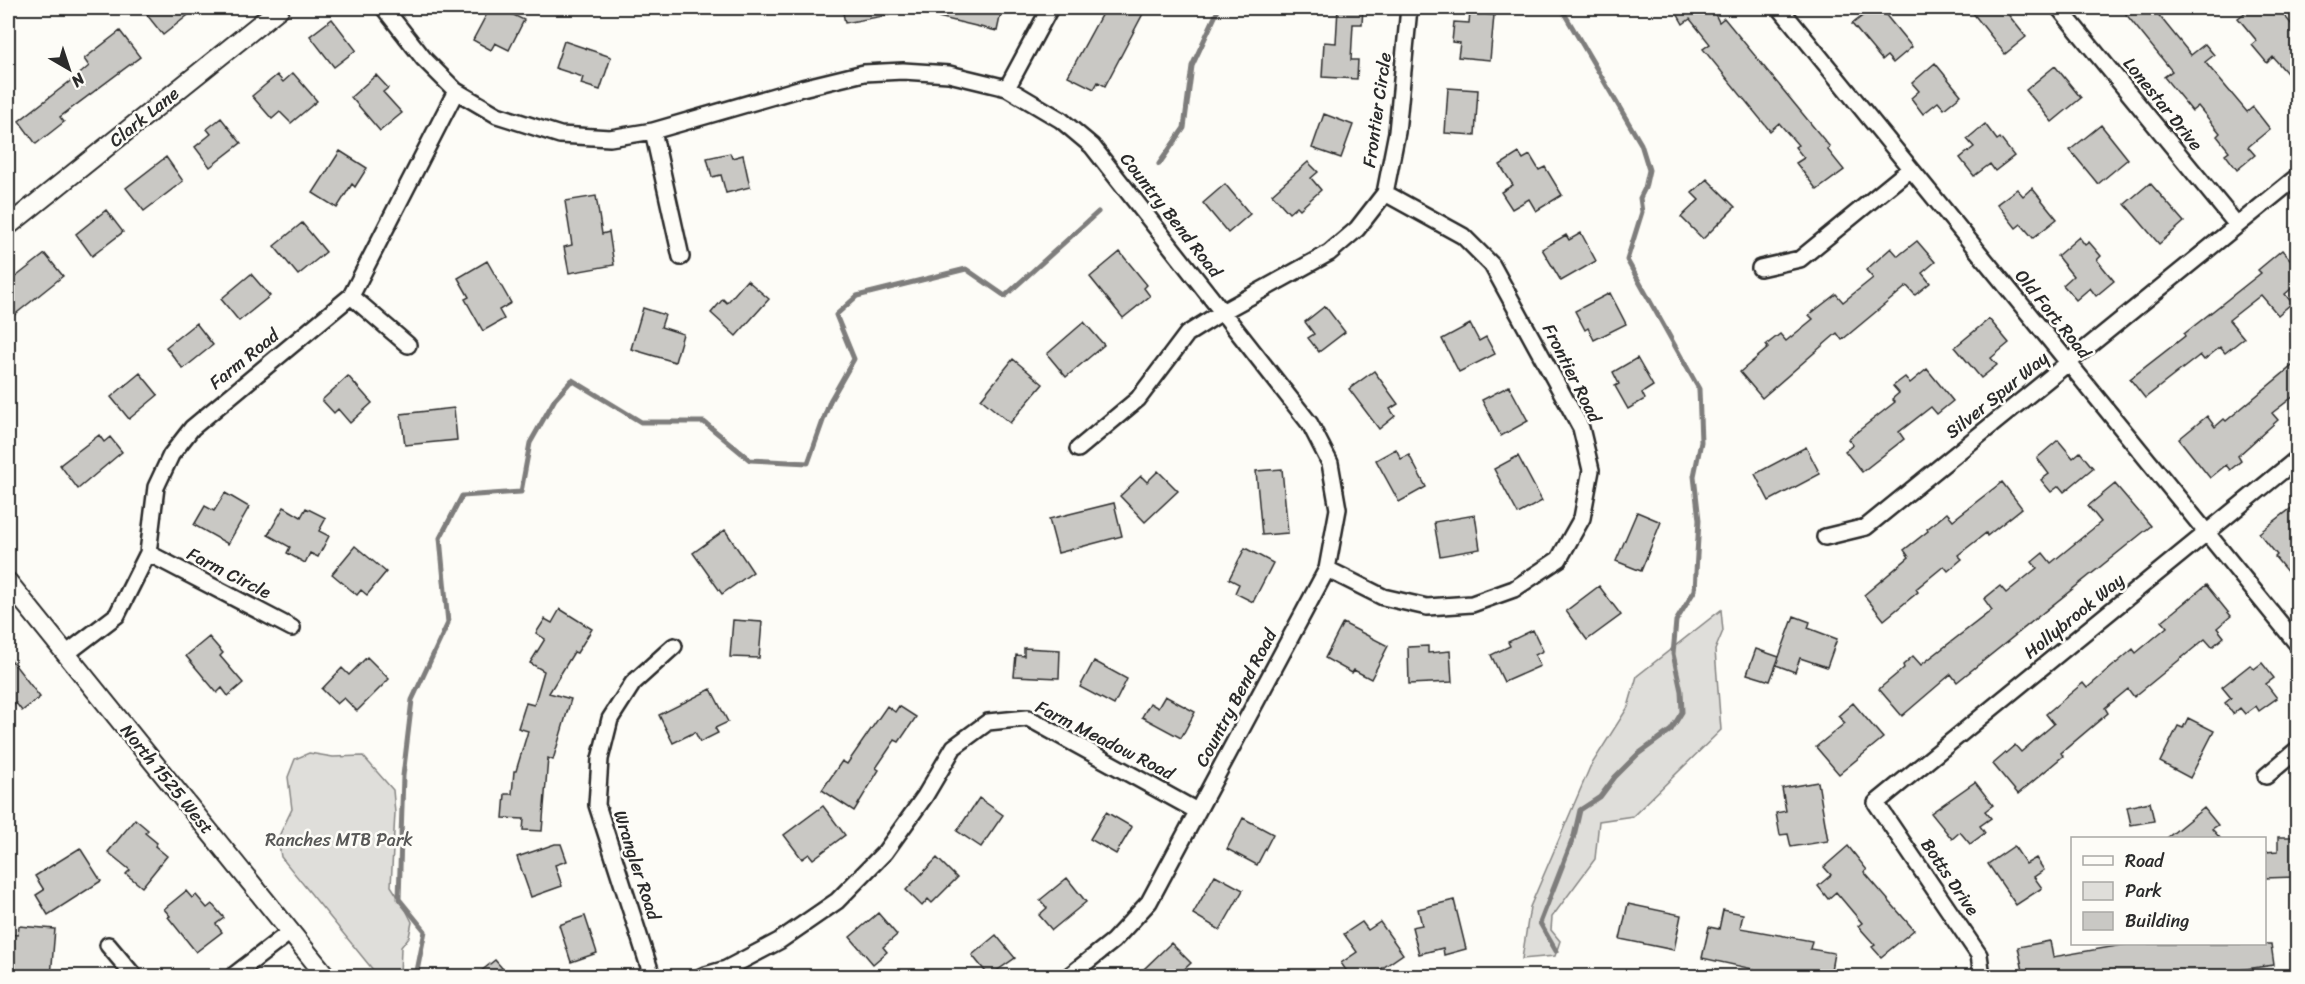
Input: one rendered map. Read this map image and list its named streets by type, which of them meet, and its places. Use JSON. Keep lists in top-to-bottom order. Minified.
{"streets":{"street":["Lonestar Drive","Frontier Circle","Clark Lane","Country Bend Road","Old Fort Road","Farm Road","Frontier Road","Silver Spur Way","Farm Circle","Hollybrook Way","Farm Meadow Road","North 1525 West","Wrangler Road","Botts Drive"]},"crossings":[["Lonestar Drive","Silver Spur Way"],["Frontier Circle","Country Bend Road"],["Frontier Circle","Frontier Road"],["Country Bend Road","Farm Road"],["Country Bend Road","Frontier Road"],["Country Bend Road","Farm Meadow Road"],["Old Fort Road","Silver Spur Way"],["Old Fort Road","Hollybrook Way"],["Farm Road","Farm Circle"],["Farm Road","North 1525 West"],["Hollybrook Way","Botts Drive"]],"parks":["Ranches MTB Park"],"legend":["Road","Park","Building"],"north":"bottom right"}
